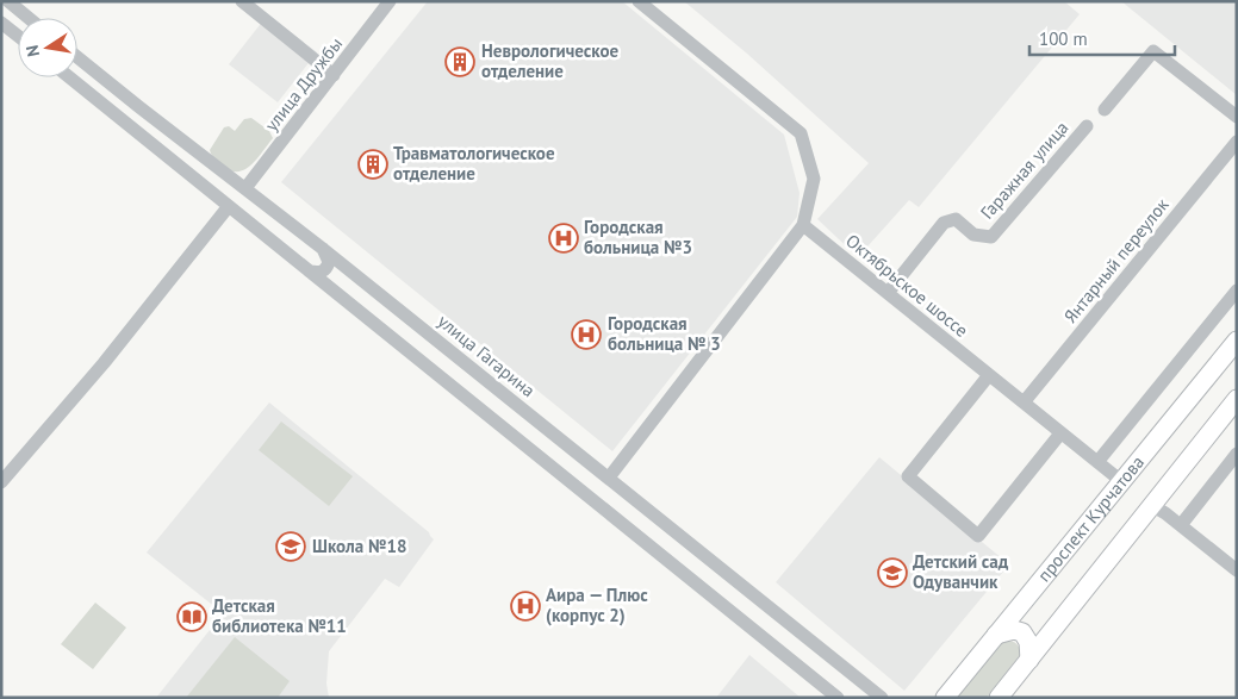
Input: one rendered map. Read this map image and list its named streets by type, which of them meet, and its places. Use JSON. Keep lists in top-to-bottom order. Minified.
{"streets":{"main road":["проспект Курчатова"],"street":["улица Дружбы","Гаражная улица","Янтарный переулок","Октябрьское шоссе","улица Гагарина"]},"crossings":[["улица Дружбы","улица Гагарина"],["Гаражная улица","Октябрьское шоссе"],["Янтарный переулок","Октябрьское шоссе"],["Октябрьское шоссе","проспект Курчатова"]],"places":{"building":["Неврологическое отделение","Травматологическое отделение"],"hospital":["Городская больница №3","Городская больница № 3","Аира — Плюс (корпус 2)"],"school or university":["Школа №18","Детский сад Одуванчик"],"library":["Детская библиотека №11"]},"scale_bar":"100 m","north":"left"}
